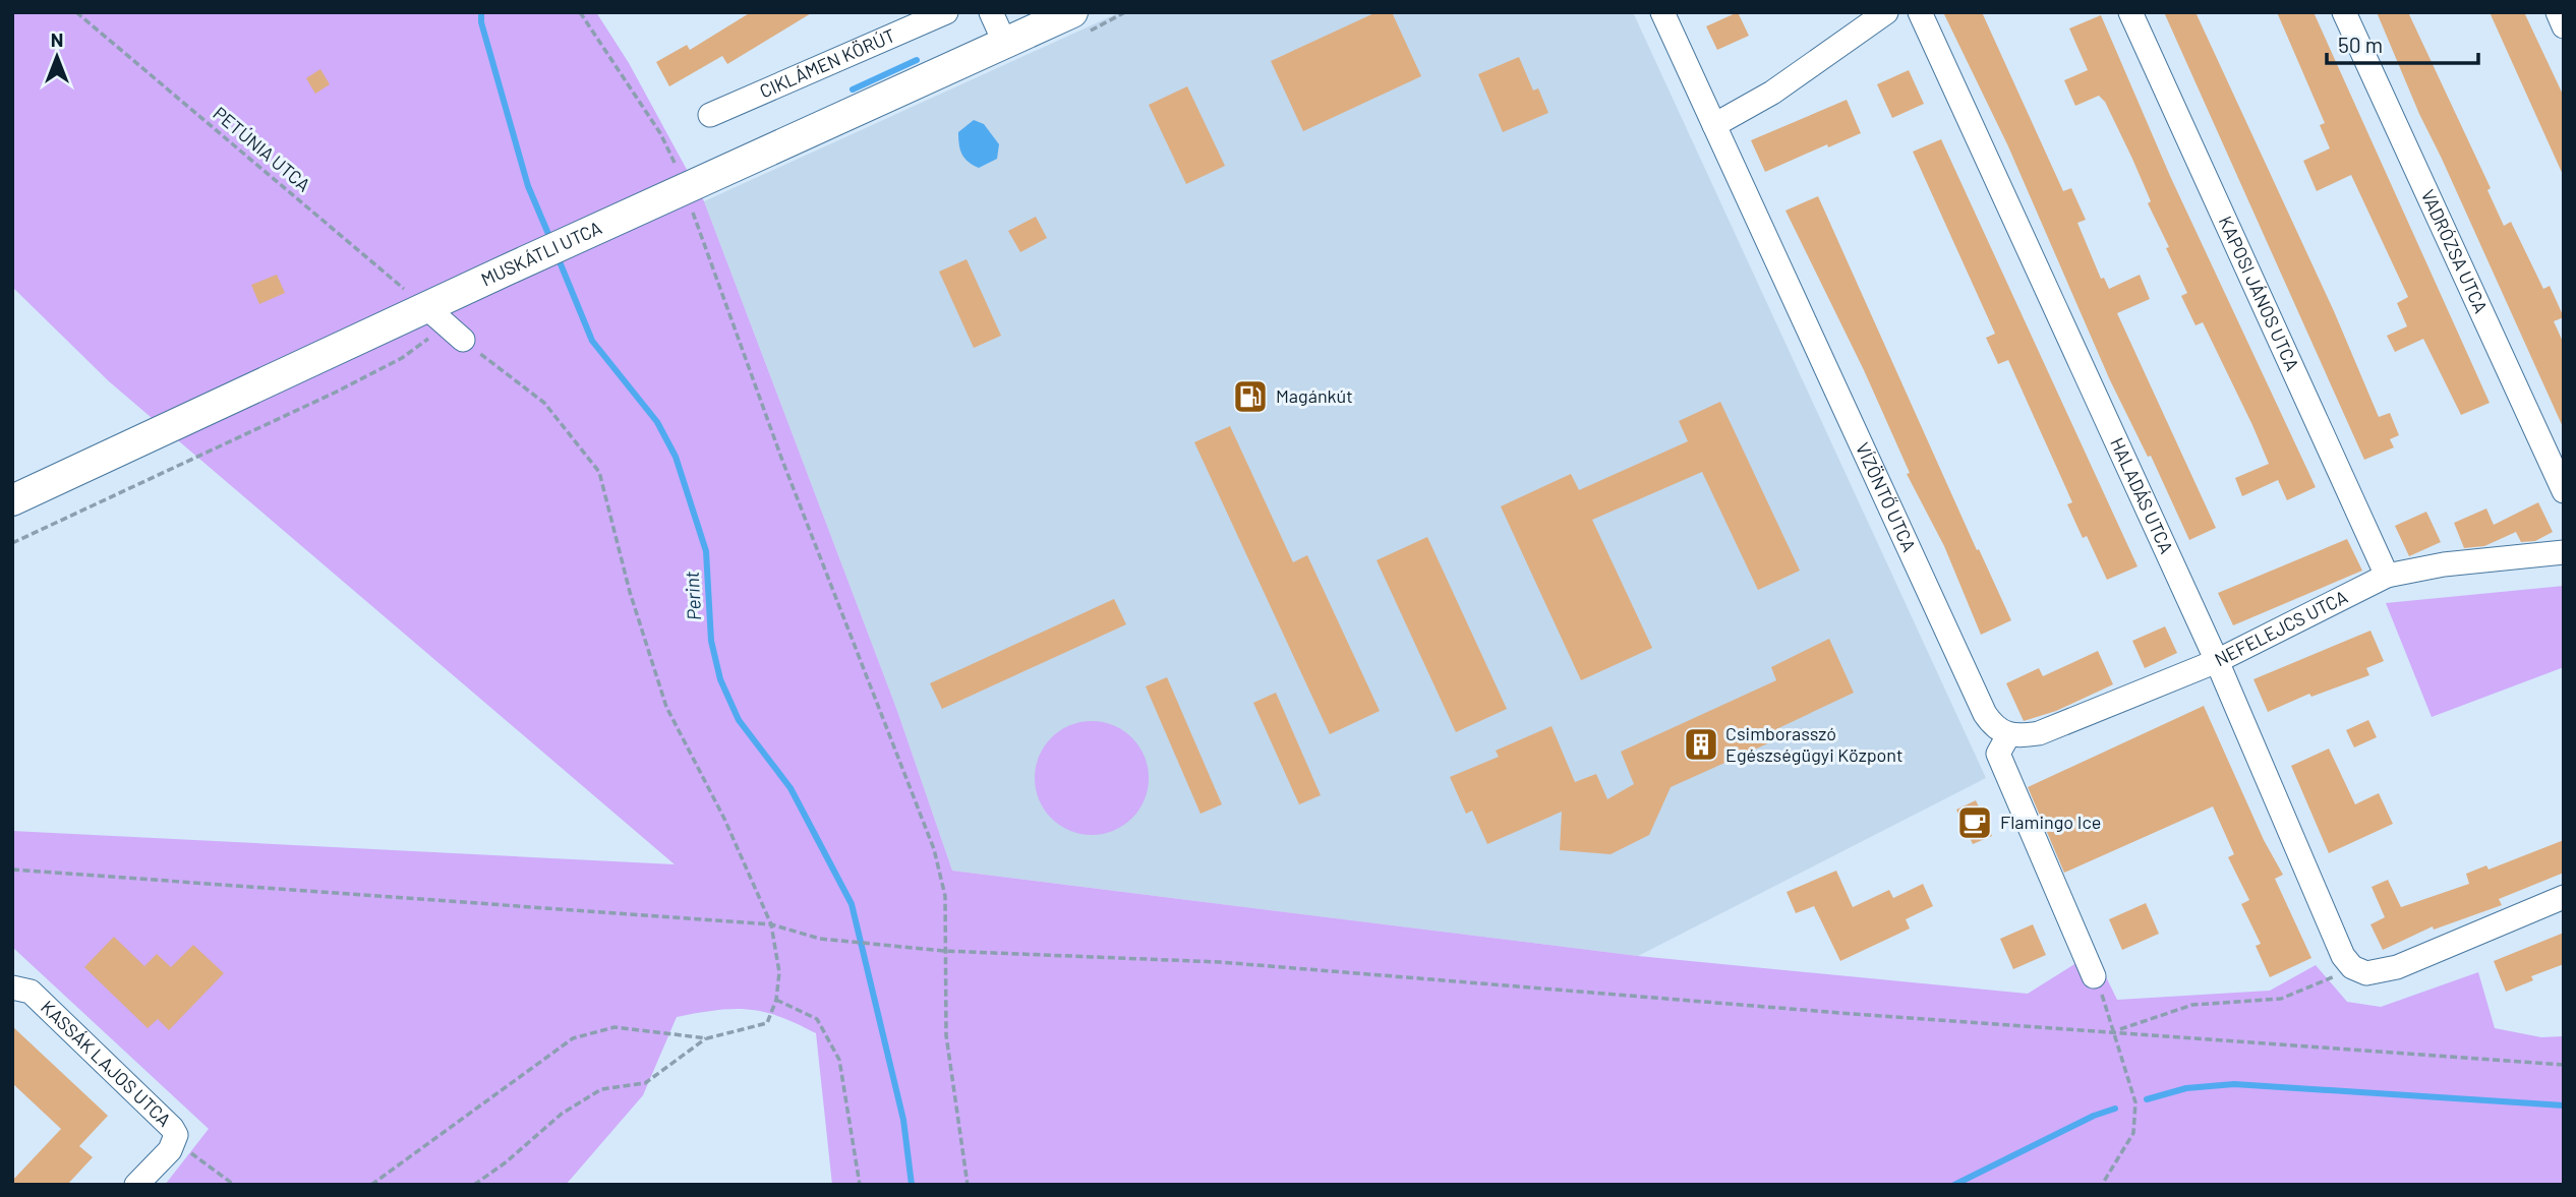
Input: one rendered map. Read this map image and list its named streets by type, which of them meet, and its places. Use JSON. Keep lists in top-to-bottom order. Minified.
{"streets":{"main road":["MUSKÁTLI UTCA"],"street":["CIKLÁMEN KÖRÚT","VADRÓZSA UTCA","KAPOSI JÁNOS UTCA","HALADÁS UTCA","VÍZÖNTŐ UTCA","NEFELEJCS UTCA","KASSÁK LAJOS UTCA"],"path":["PETÚNIA UTCA"]},"crossings":[["PETÚNIA UTCA","MUSKÁTLI UTCA"],["KAPOSI JÁNOS UTCA","NEFELEJCS UTCA"],["HALADÁS UTCA","NEFELEJCS UTCA"],["VÍZÖNTŐ UTCA","NEFELEJCS UTCA"]],"water":["Perint"],"places":{"fuel station":["Magánkút"],"building":["Csimborasszó Egészségügyi Központ"],"cafe":["Flamingo Ice"]},"scale_bar":"50 m","north":"top"}
